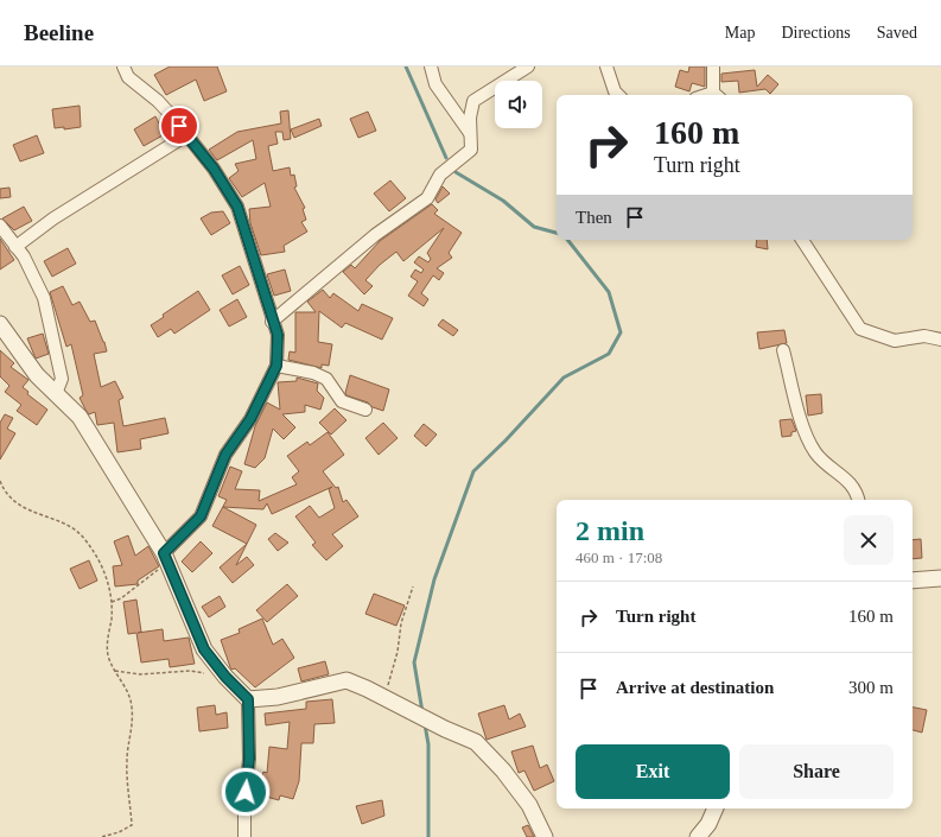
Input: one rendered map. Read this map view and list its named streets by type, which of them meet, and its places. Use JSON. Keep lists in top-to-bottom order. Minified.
{"page":{"header":"Beeline","nav":["Map","Directions","Saved"],"turn":["160 m","Turn right"],"then":"Then","heading":["2 min","460 m · 17:08"],"list":[{"name":"Turn right","value":"160 m"},{"name":"Arrive at destination","value":"300 m"}],"buttons":["Exit","Share"]}}
